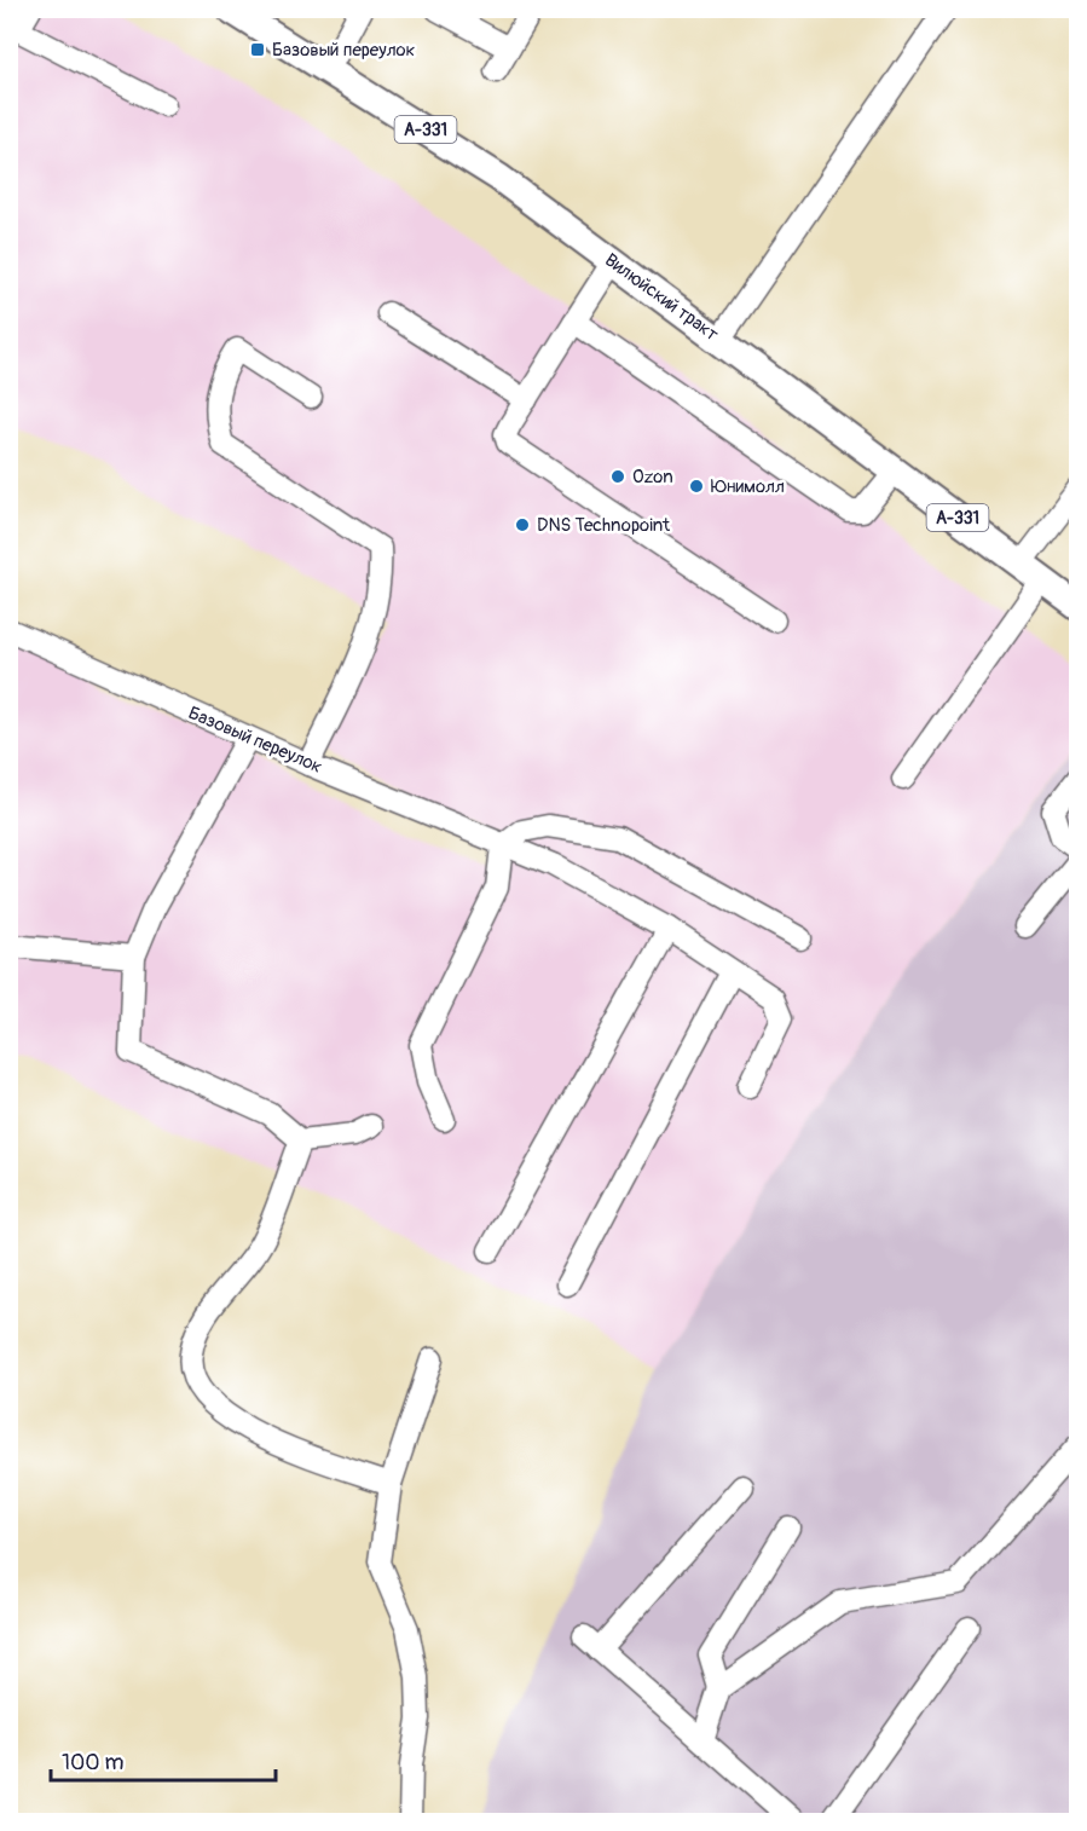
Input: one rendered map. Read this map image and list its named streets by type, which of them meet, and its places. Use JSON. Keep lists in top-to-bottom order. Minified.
{"streets":{"main road":["А-331","Вилюйский тракт"],"street":["Базовый переулок"]},"places":{"transit":["Базовый переулок"],"other":["Ozon","Юнимолл","DNS Technopoint"]},"scale_bar":"100 m"}
